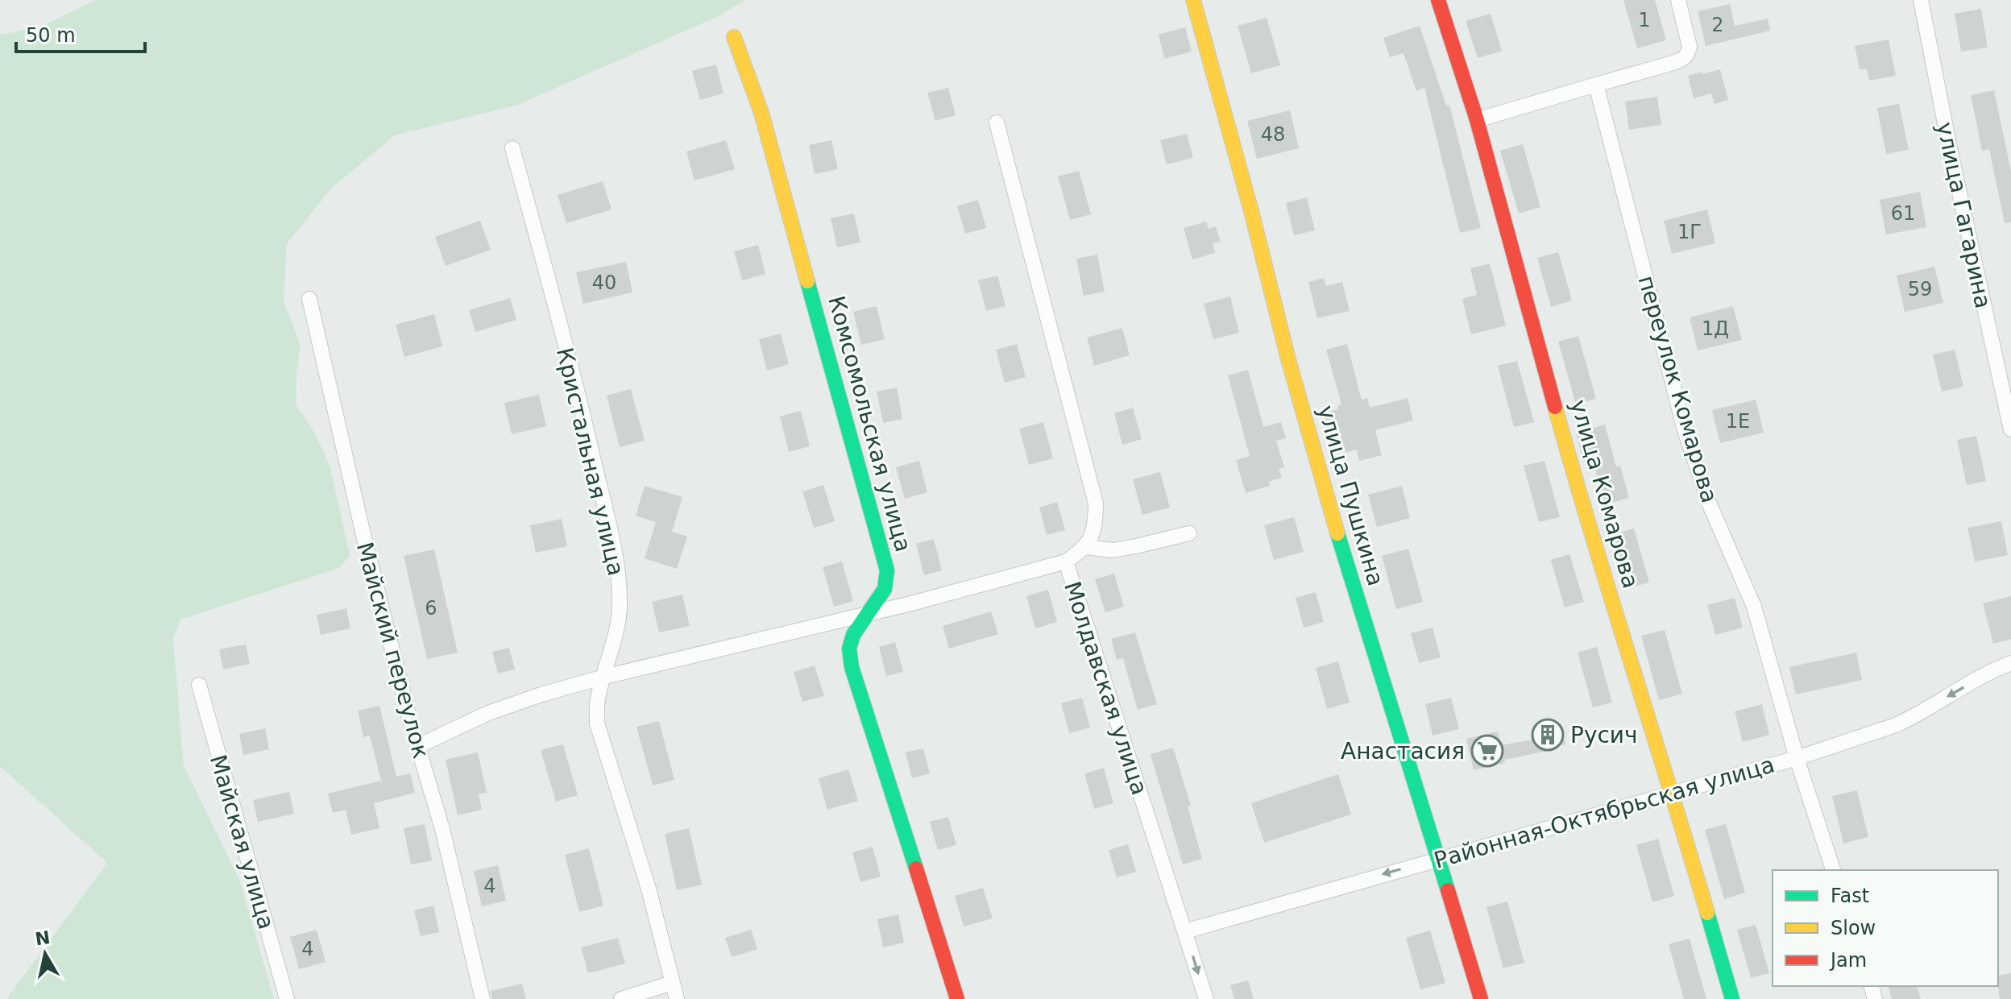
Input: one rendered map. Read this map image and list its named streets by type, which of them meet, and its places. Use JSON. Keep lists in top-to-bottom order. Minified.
{"streets":{"street":["улица Гагарина","переулок Комарова","Комсомольская улица","Кристальная улица","улица Комарова","улица Пушкина","Майский переулок","Молдавская улица","Районная-Октябрьская улица","Майская улица"]},"crossings":[["переулок Комарова","Районная-Октябрьская улица"],["улица Комарова","Районная-Октябрьская улица"],["улица Пушкина","Районная-Октябрьская улица"],["Молдавская улица","Районная-Октябрьская улица"]],"one_way":["Районная-Октябрьская улица"],"places":{"building":["Русич"],"supermarket":["Анастасия"]},"house_numbers":["1","2","48","61","1Г","40","59","1Д","1Е","6","4","4"],"legend":["Fast","Slow","Jam"],"scale_bar":"50 m","north":"top"}
